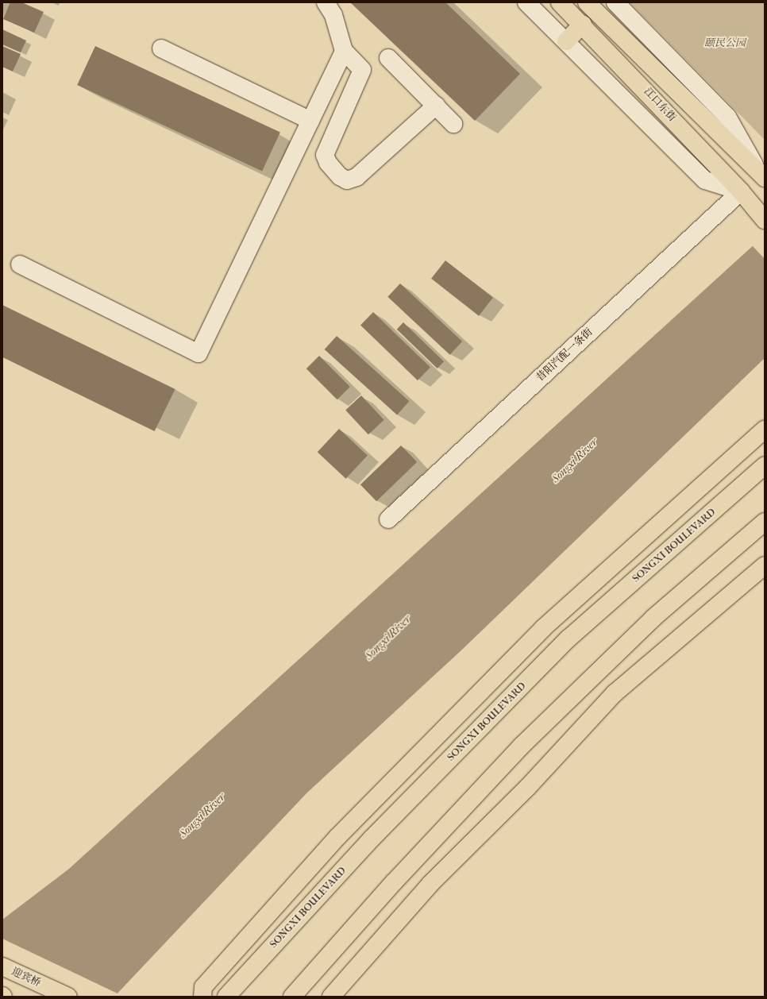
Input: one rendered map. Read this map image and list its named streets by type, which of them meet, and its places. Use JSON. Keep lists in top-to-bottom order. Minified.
{"streets":{"main road":["江口东街","SONGXI BOULEVARD","迎宾桥"],"street":["昔阳汽配一条街"]},"crossings":[["江口东街","昔阳汽配一条街"]],"water":["Songxi River"],"parks":["颐民公园"]}
